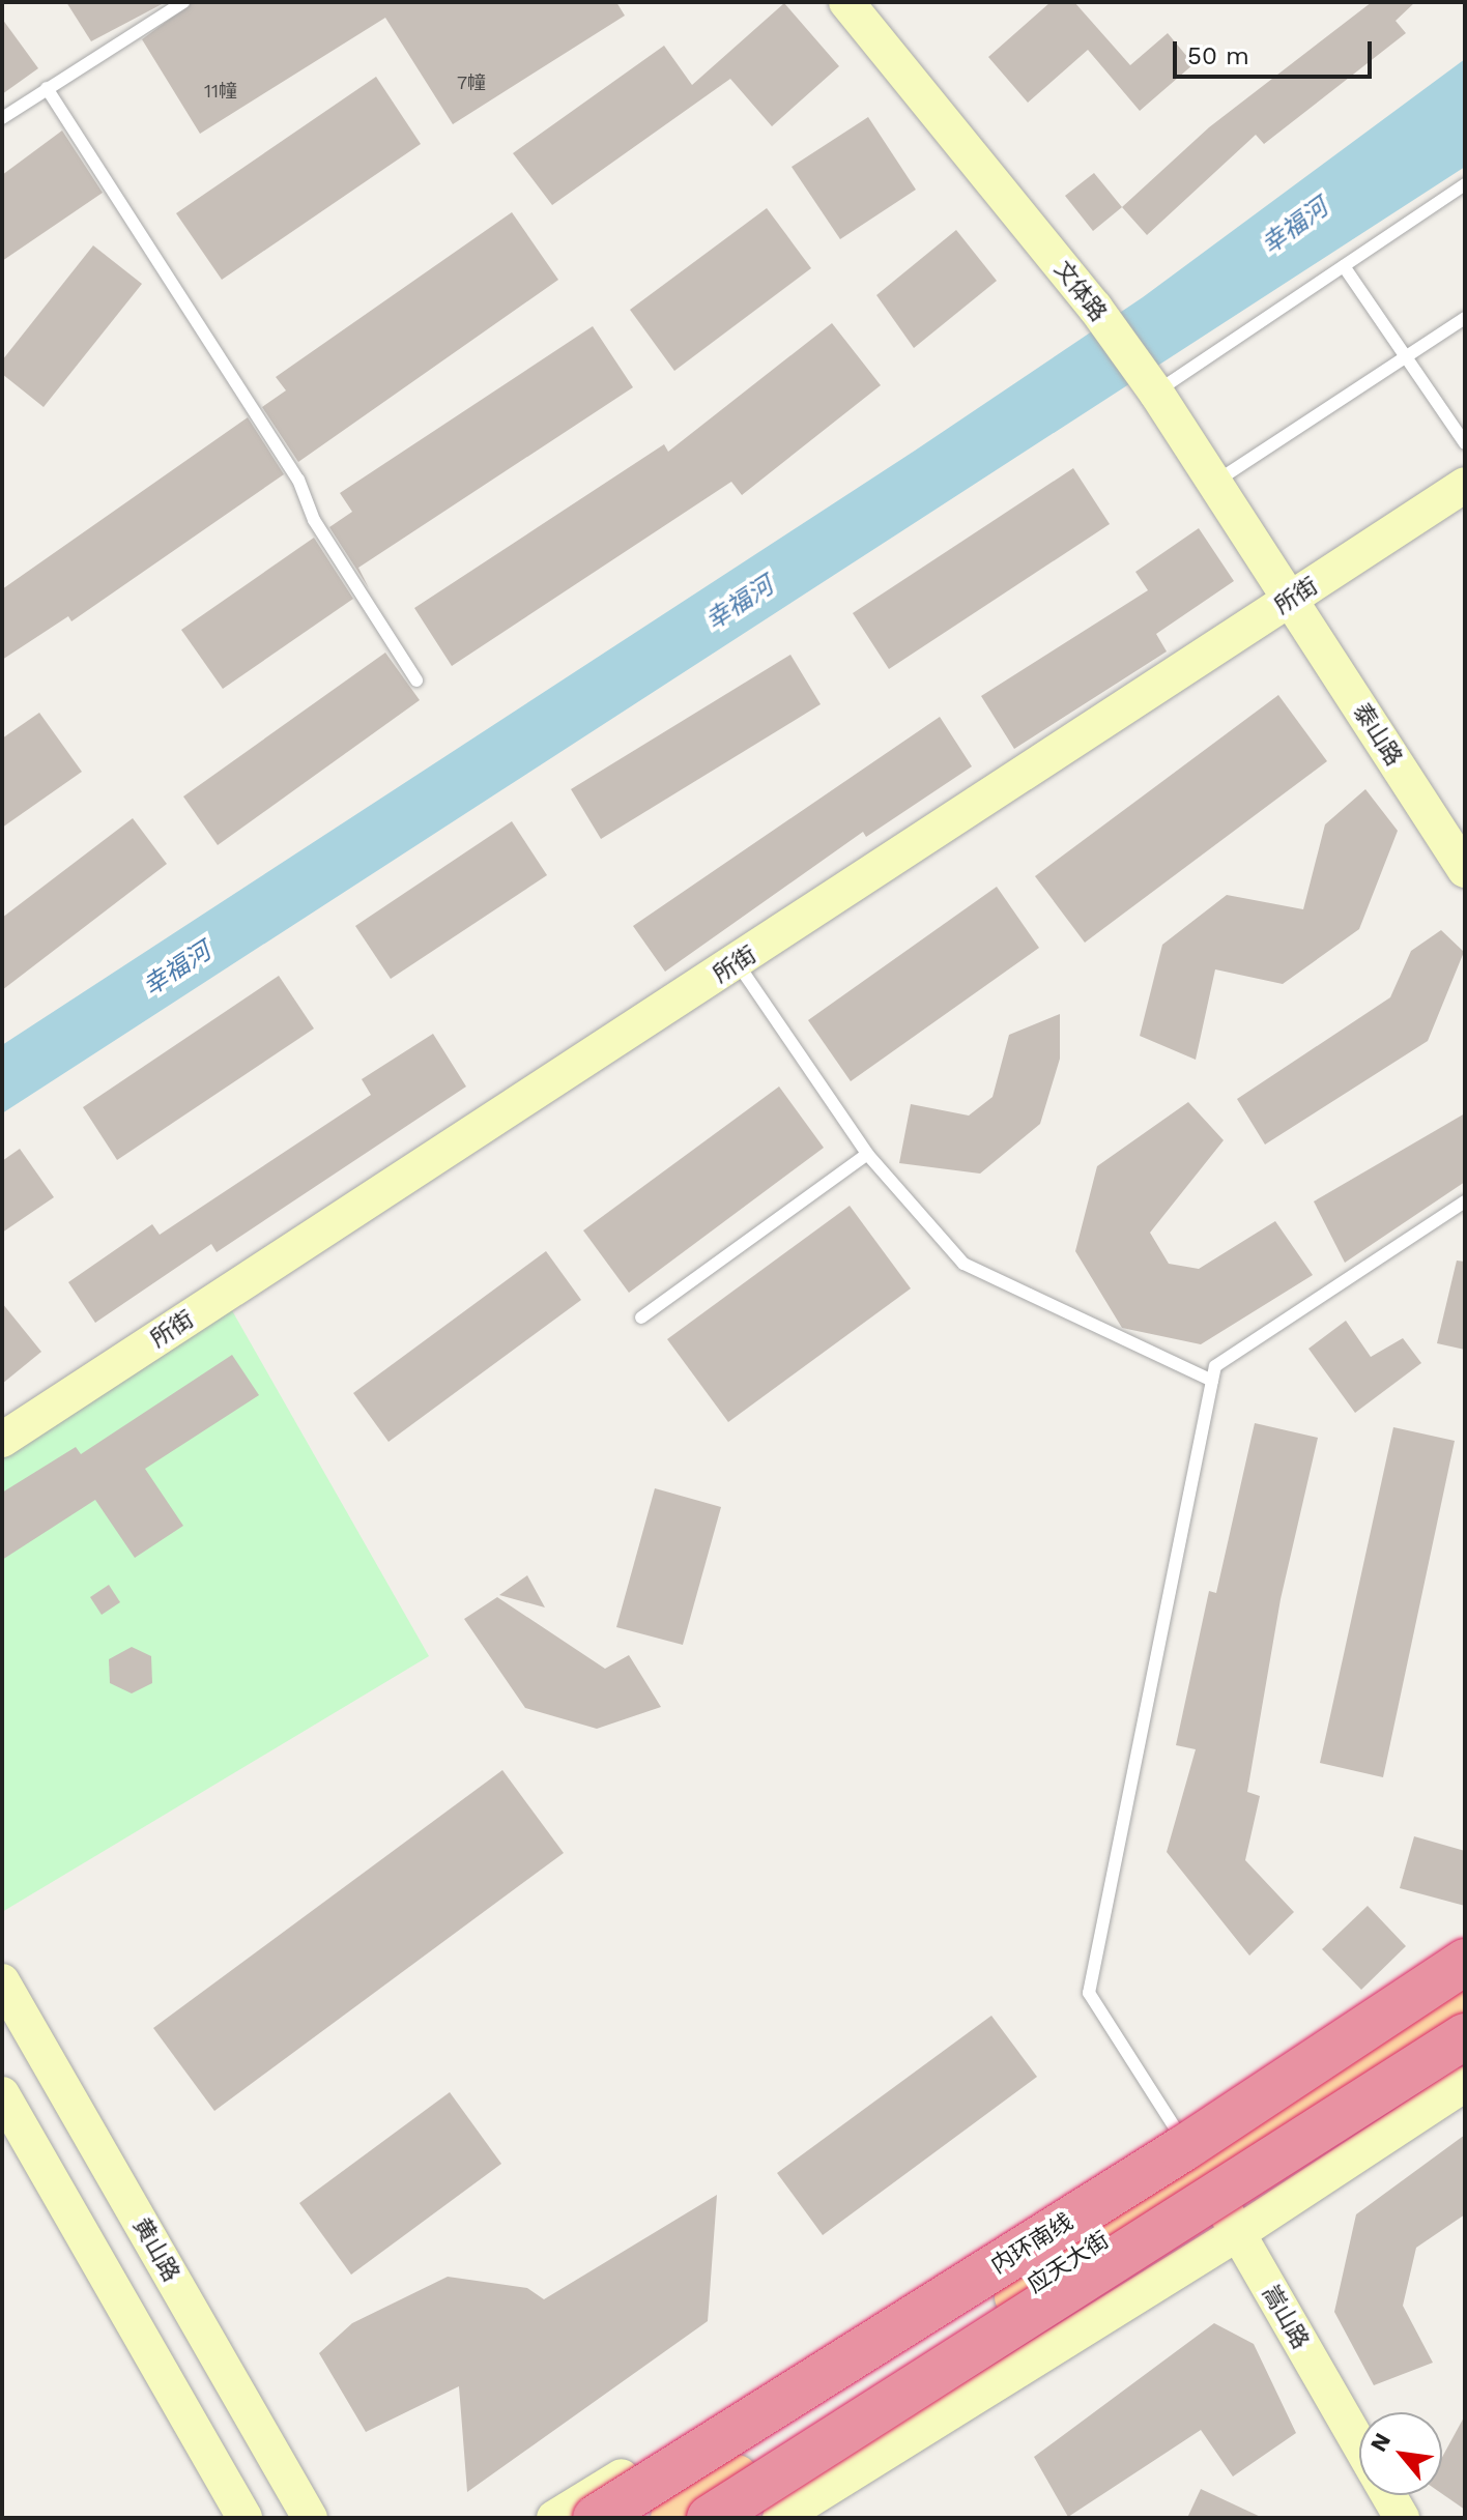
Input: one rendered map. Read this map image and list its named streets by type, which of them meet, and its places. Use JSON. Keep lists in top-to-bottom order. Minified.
{"streets":{"highway":["内环南线"],"main road":["应天大街"],"street":["文体路","所街","泰山路","黄山路","嵩山路"]},"crossings":[["文体路","所街"],["文体路","泰山路"],["所街","泰山路"],["应天大街","嵩山路"]],"water":["幸福河"],"house_numbers":["7幢","11幢"],"scale_bar":"50 m","north":"top left"}
